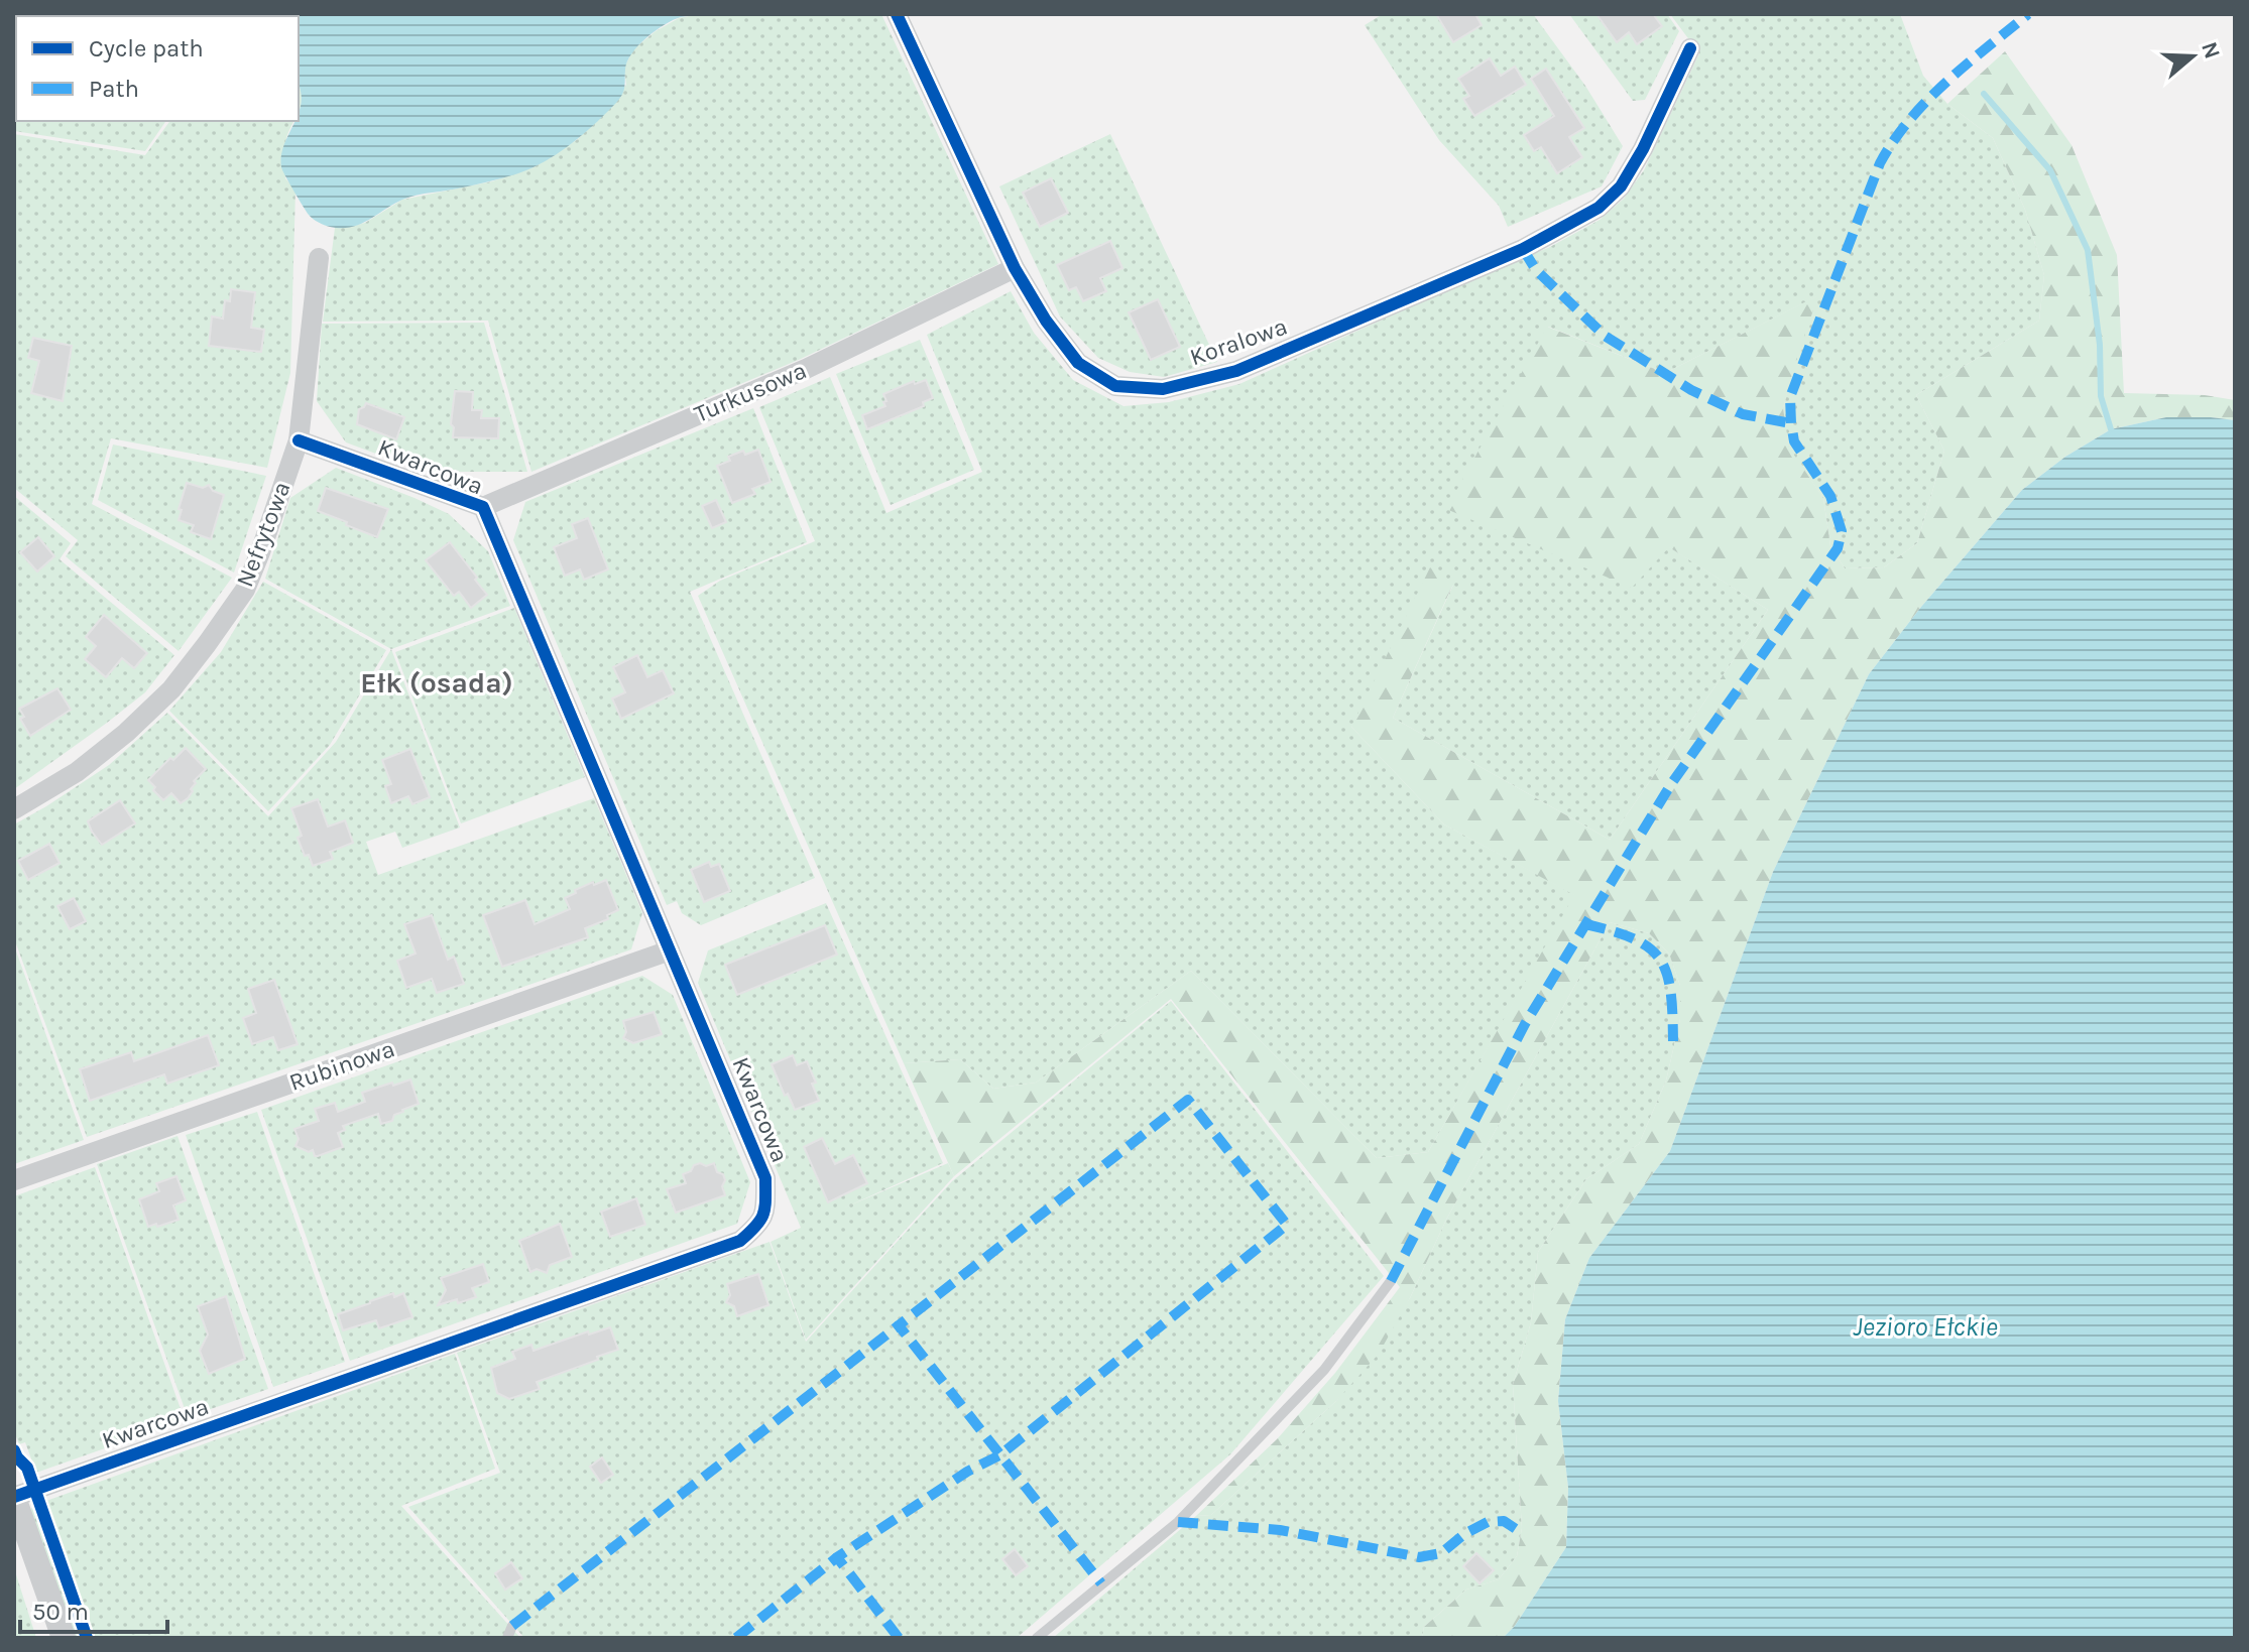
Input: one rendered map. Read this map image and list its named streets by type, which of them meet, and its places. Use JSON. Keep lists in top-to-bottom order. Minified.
{"streets":{"street":["Koralowa","Turkusowa","Kwarcowa","Nefrytowa","Rubinowa"]},"crossings":[["Koralowa","Turkusowa"],["Turkusowa","Kwarcowa"],["Kwarcowa","Nefrytowa"],["Kwarcowa","Rubinowa"]],"districts":["Ełk (osada)"],"water":["Jezioro Ełckie"],"legend":["Cycle path","Path"],"scale_bar":"50 m","north":"right"}
